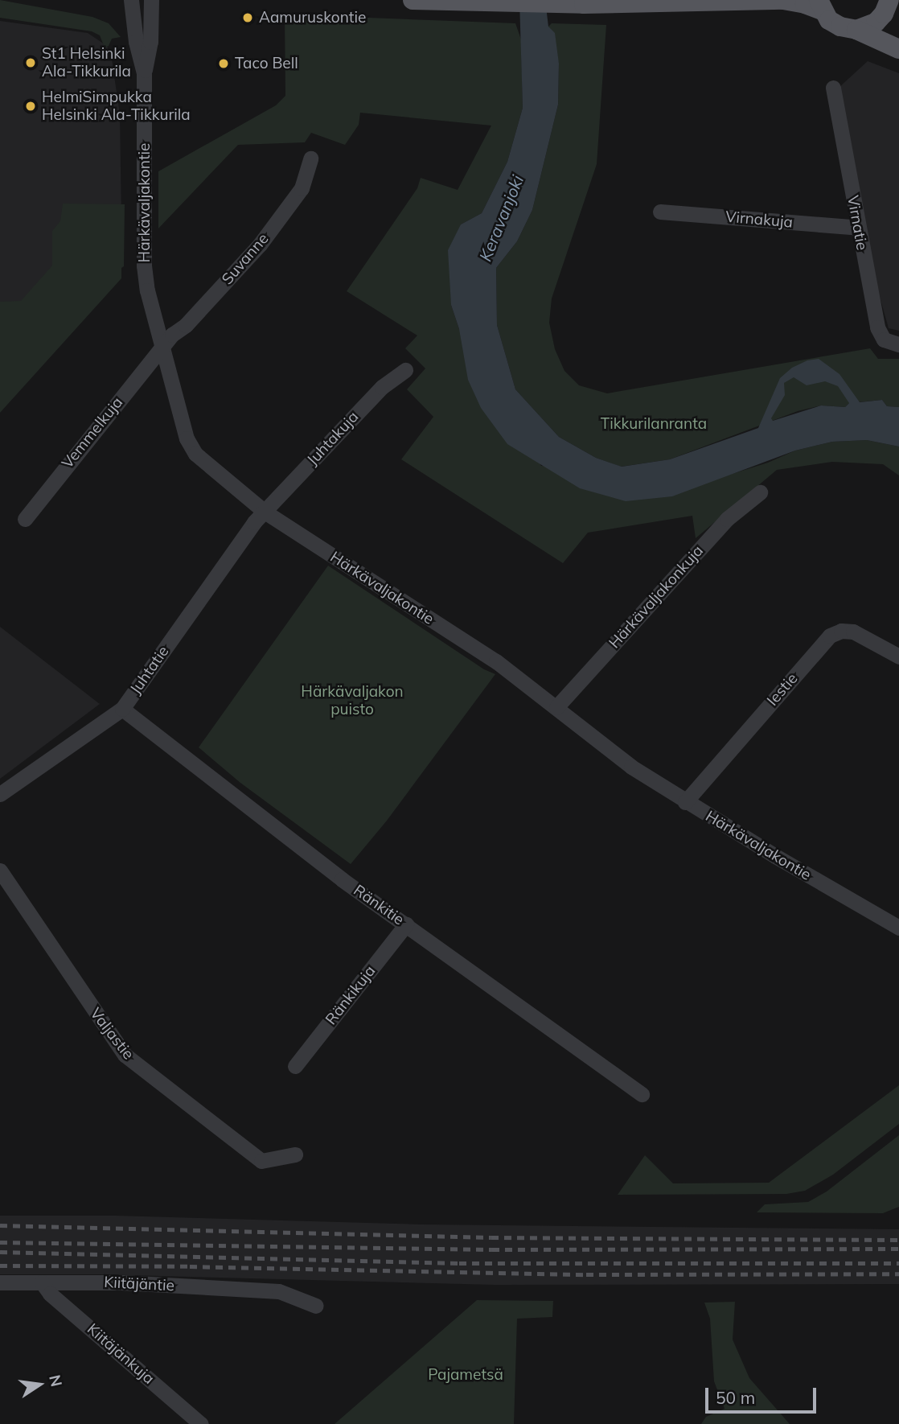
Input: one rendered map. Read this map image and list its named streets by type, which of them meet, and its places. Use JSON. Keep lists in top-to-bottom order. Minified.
{"streets":{"street":["Härkävaljakontie","Virnakuja","Virnatie","Suvanne","Vemmelkuja","Juhtakuja","Härkävaljakonkuja","Juhtatie","Iestie","Ränkitie","Ränkikuja","Valjastie","Kiitäjäntie","Kiitäjänkuja"]},"crossings":[["Härkävaljakontie","Suvanne"],["Härkävaljakontie","Vemmelkuja"],["Härkävaljakontie","Juhtakuja"],["Härkävaljakontie","Härkävaljakonkuja"],["Härkävaljakontie","Juhtatie"],["Härkävaljakontie","Iestie"],["Virnakuja","Virnatie"],["Suvanne","Vemmelkuja"],["Juhtakuja","Juhtatie"],["Juhtatie","Ränkitie"],["Ränkitie","Ränkikuja"],["Kiitäjäntie","Kiitäjänkuja"]],"water":["Keravanjoki"],"parks":["Tikkurilanranta","Härkävaljakon puisto","Pajametsä"],"places":["Aamuruskontie","St1 Helsinki Ala-Tikkurila","Taco Bell","HelmiSimpukka Helsinki Ala-Tikkurila"],"scale_bar":"50 m","north":"right"}
